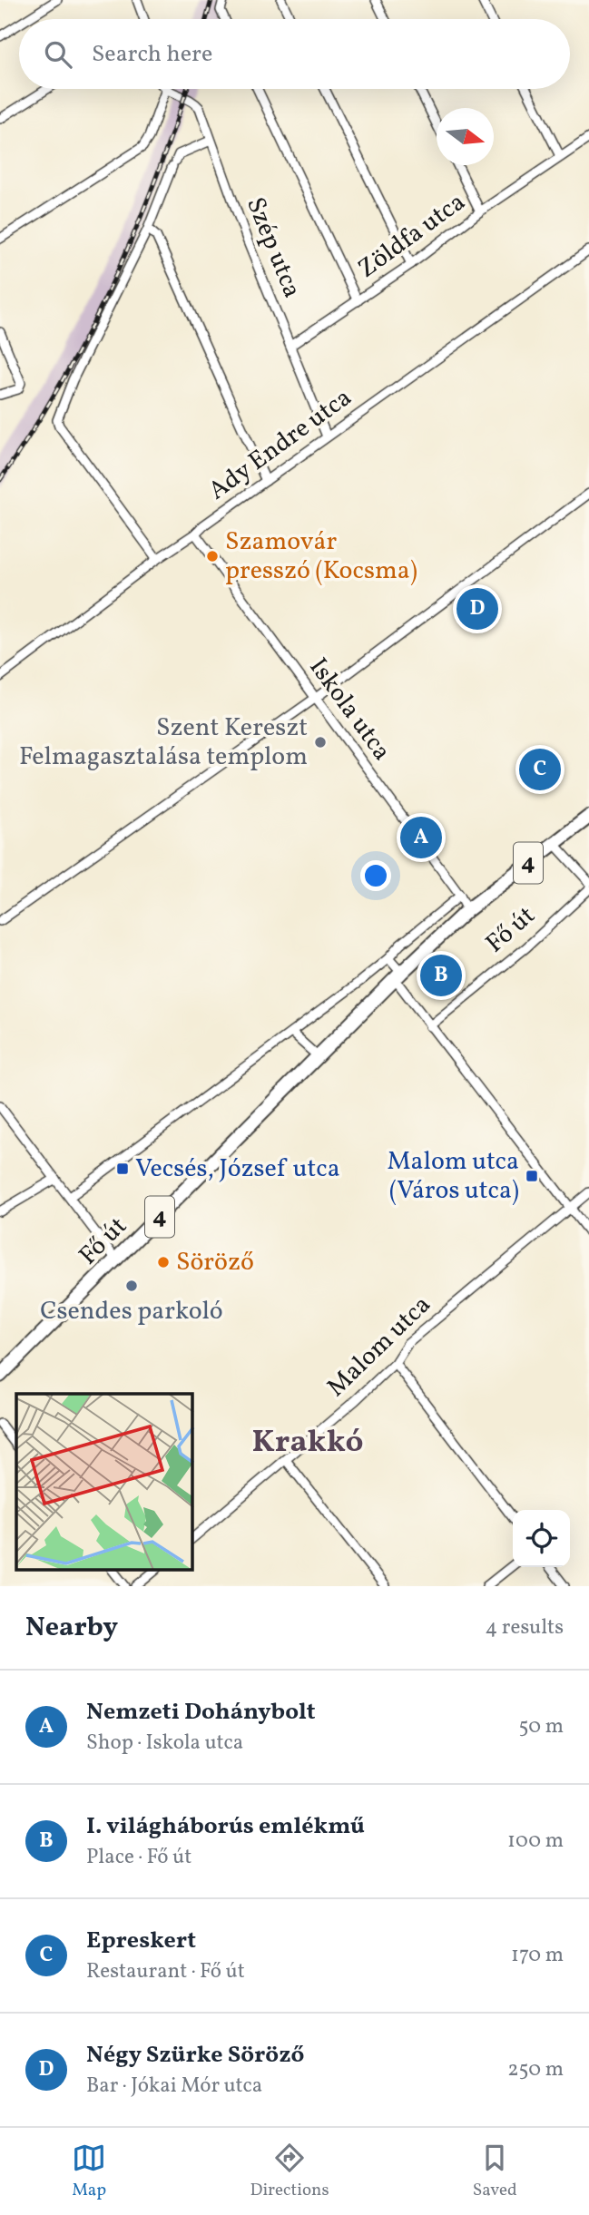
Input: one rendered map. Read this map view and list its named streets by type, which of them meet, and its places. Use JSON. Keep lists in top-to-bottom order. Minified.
{"streets":{"main road":["4","Fő út"],"street":["Zöldfa utca","Szép utca","Ady Endre utca","Iskola utca","Malom utca"]},"crossings":[["Zöldfa utca","Szép utca"],["Szép utca","Ady Endre utca"],["Ady Endre utca","Iskola utca"],["Iskola utca","Fő út"]],"districts":["Krakkó"],"places":{"other":["Szamovár presszó (Kocsma)","Szent Kereszt Felmagasztalása templom","Söröző","Csendes parkoló"],"transit":["Vecsés, József utca","Malom utca (Város utca)"]},"north":"right","page":{"search":"Search here","pins":["D","C","A","B"],"heading":["Nearby","4 results"],"list":[{"mark":"A","name":"Nemzeti Dohánybolt","note":"Shop · Iskola utca","value":"50 m"},{"mark":"B","name":"I. világháborús emlékmű","note":"Place · Fő út","value":"100 m"},{"mark":"C","name":"Epreskert","note":"Restaurant · Fő út","value":"170 m"},{"mark":"D","name":"Négy Szürke Söröző","note":"Bar · Jókai Mór utca","value":"250 m"}],"nav":["Map","Directions","Saved"]}}
